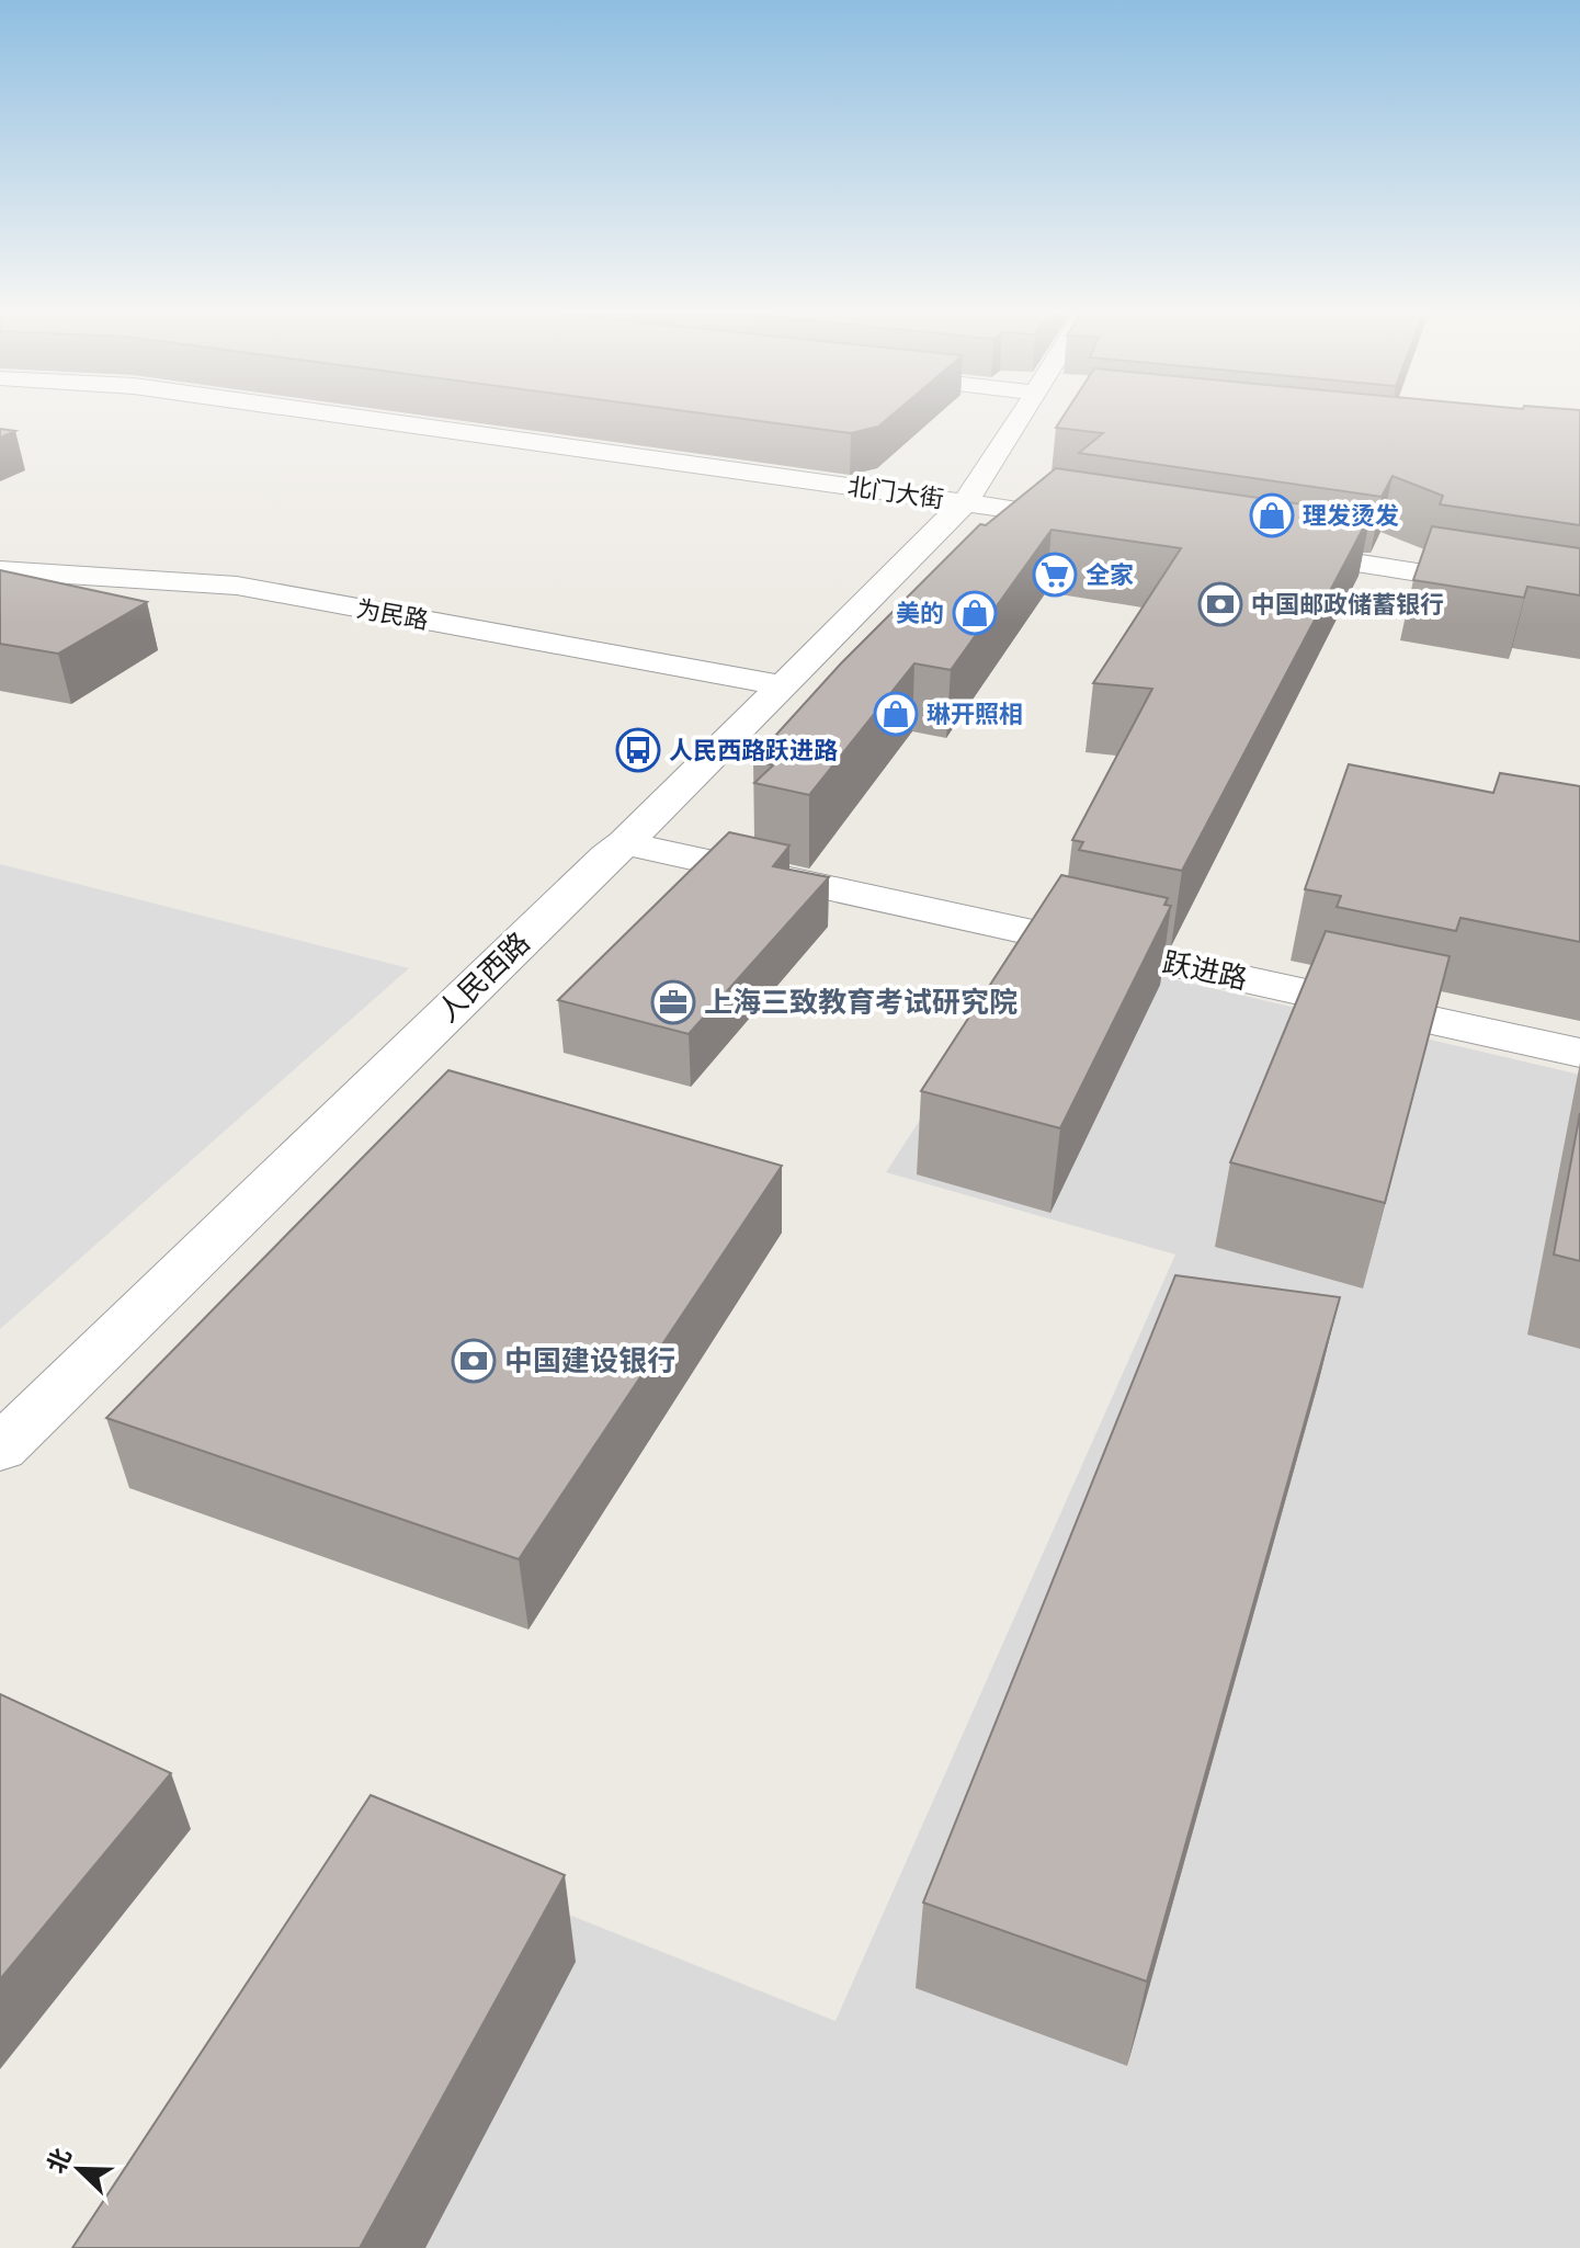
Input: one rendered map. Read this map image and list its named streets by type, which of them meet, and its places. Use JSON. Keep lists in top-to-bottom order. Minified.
{"streets":{"street":["北门大街","为民路","跃进路","人民西路"]},"crossings":[["北门大街","人民西路"],["为民路","人民西路"],["跃进路","人民西路"]],"places":{"shop":["理发烫发","美的","琳开照相"],"supermarket":["全家"],"bank":["中国邮政储蓄银行","中国建设银行"],"bus stop":["人民西路跃进路"],"office":["上海三致教育考试研究院"]},"north":"top left"}
